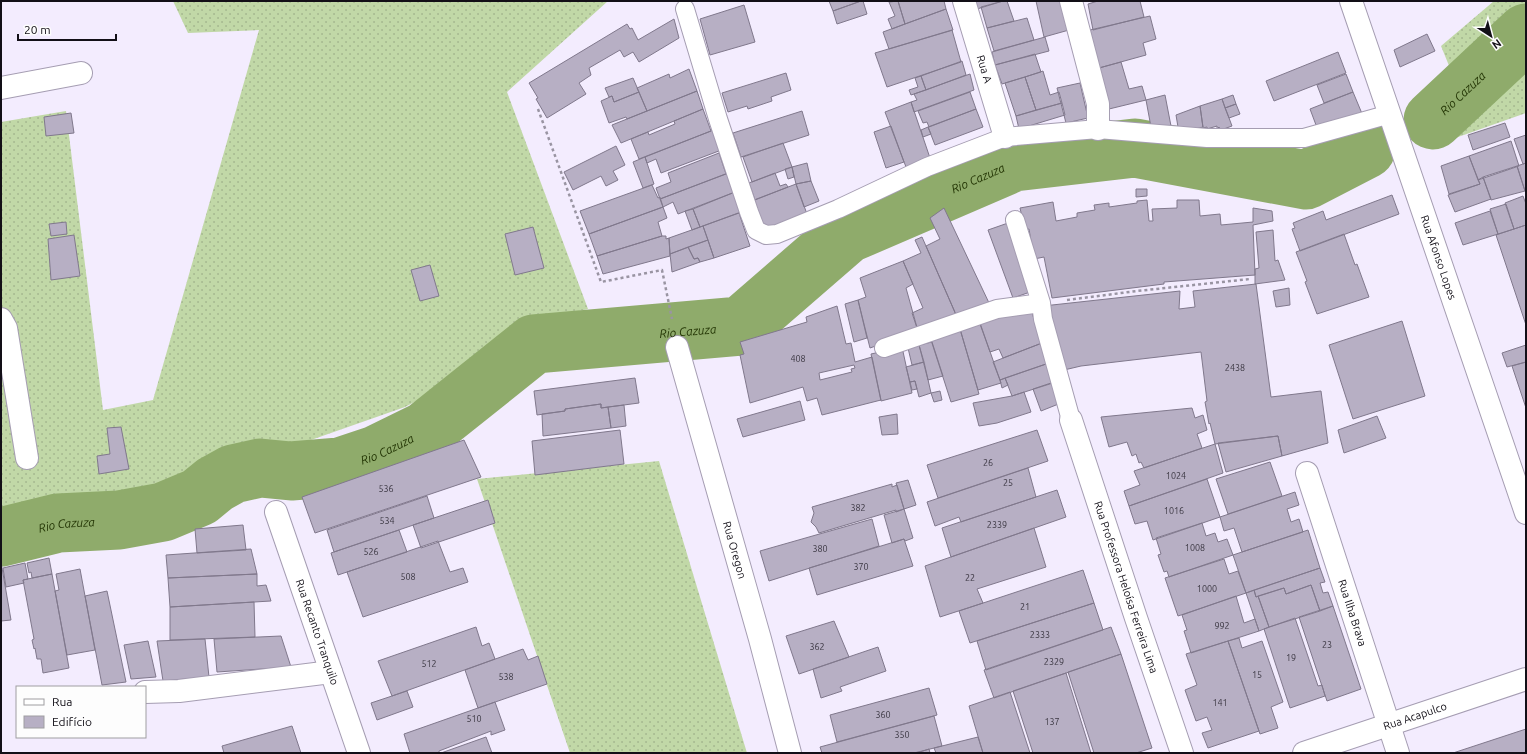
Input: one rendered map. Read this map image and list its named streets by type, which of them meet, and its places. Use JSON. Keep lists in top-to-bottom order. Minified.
{"streets":{"street":["Rua A","Rua Afonso Lopes","Rua Oregon","Rua Professora Heloísa Ferreira Lima","Rua Ilha Brava","Rua Recanto Tranquilo","Rua Acapulco"]},"crossings":[["Rua Ilha Brava","Rua Acapulco"]],"water":["Rio Cazuza"],"house_numbers":["408","2438","26","1024","25","536","382","1016","534","2339","1008","380","526","370","508","22","1000","21","992","2333","23","362","19","2329","512","15","538","141","360","510","137","350"],"legend":["Rua","Edifício"],"scale_bar":"20 m","north":"bottom right"}
